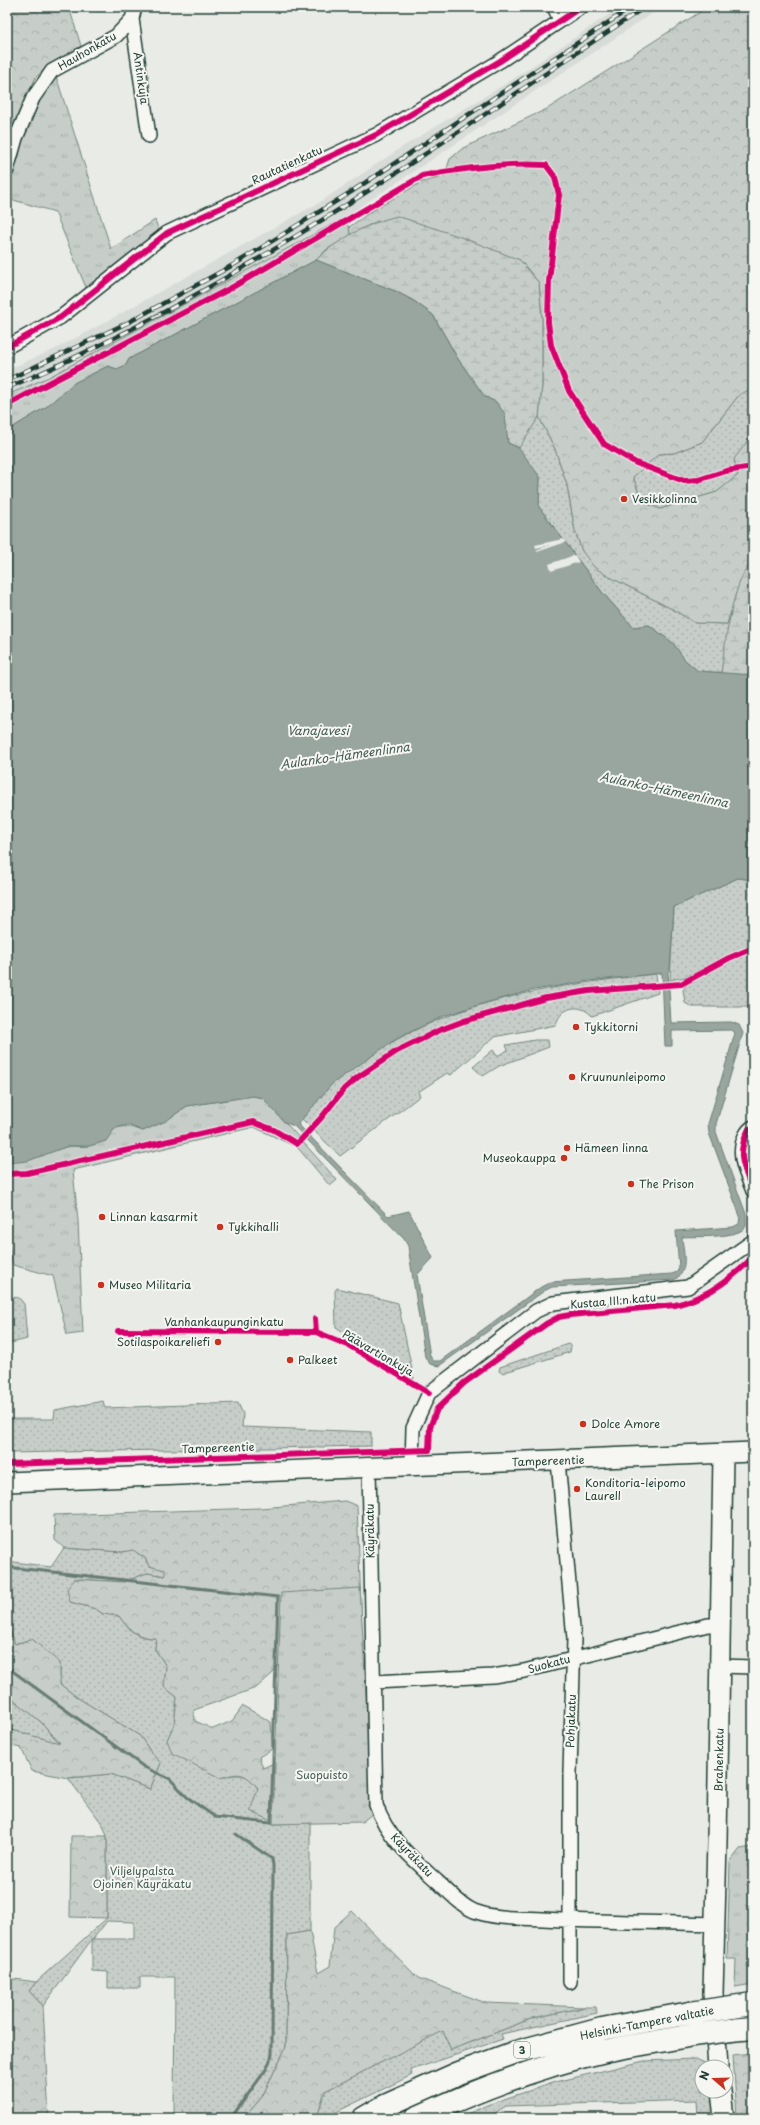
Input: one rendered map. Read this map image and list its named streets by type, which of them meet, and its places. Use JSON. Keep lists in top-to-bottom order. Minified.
{"streets":{"highway":["Helsinki-Tampere valtatie","3"],"main road":["Tampereentie","Brahenkatu"],"street":["Hauhonkatu","Antinkuja","Rautatienkatu","Kustaa III:n katu","Käyräkatu","Suokatu","Pohjakatu"],"cycle path":["Vanhankaupunginkatu","Päävartionkuja"]},"crossings":[["Hauhonkatu","Antinkuja"],["Kustaa III:n katu","Tampereentie"],["Tampereentie","Käyräkatu"],["Tampereentie","Pohjakatu"],["Tampereentie","Brahenkatu"],["Käyräkatu","Suokatu"],["Käyräkatu","Pohjakatu"],["Käyräkatu","Brahenkatu"],["Suokatu","Pohjakatu"],["Suokatu","Brahenkatu"]],"water":["Vanajavesi","Aulanko–Hämeenlinna"],"parks":["Suopuisto","Viljelypalsta Ojoinen Käyräkatu"],"places":["Vesikkolinna","Tykkitorni","Kruununleipomo","Hämeen linna","Museokauppa","The Prison","Linnan kasarmit","Tykkihalli","Museo Militaria","Sotilaspoikareliefi","Palkeet","Dolce Amore","Konditoria-leipomo Laurell"],"north":"left"}
